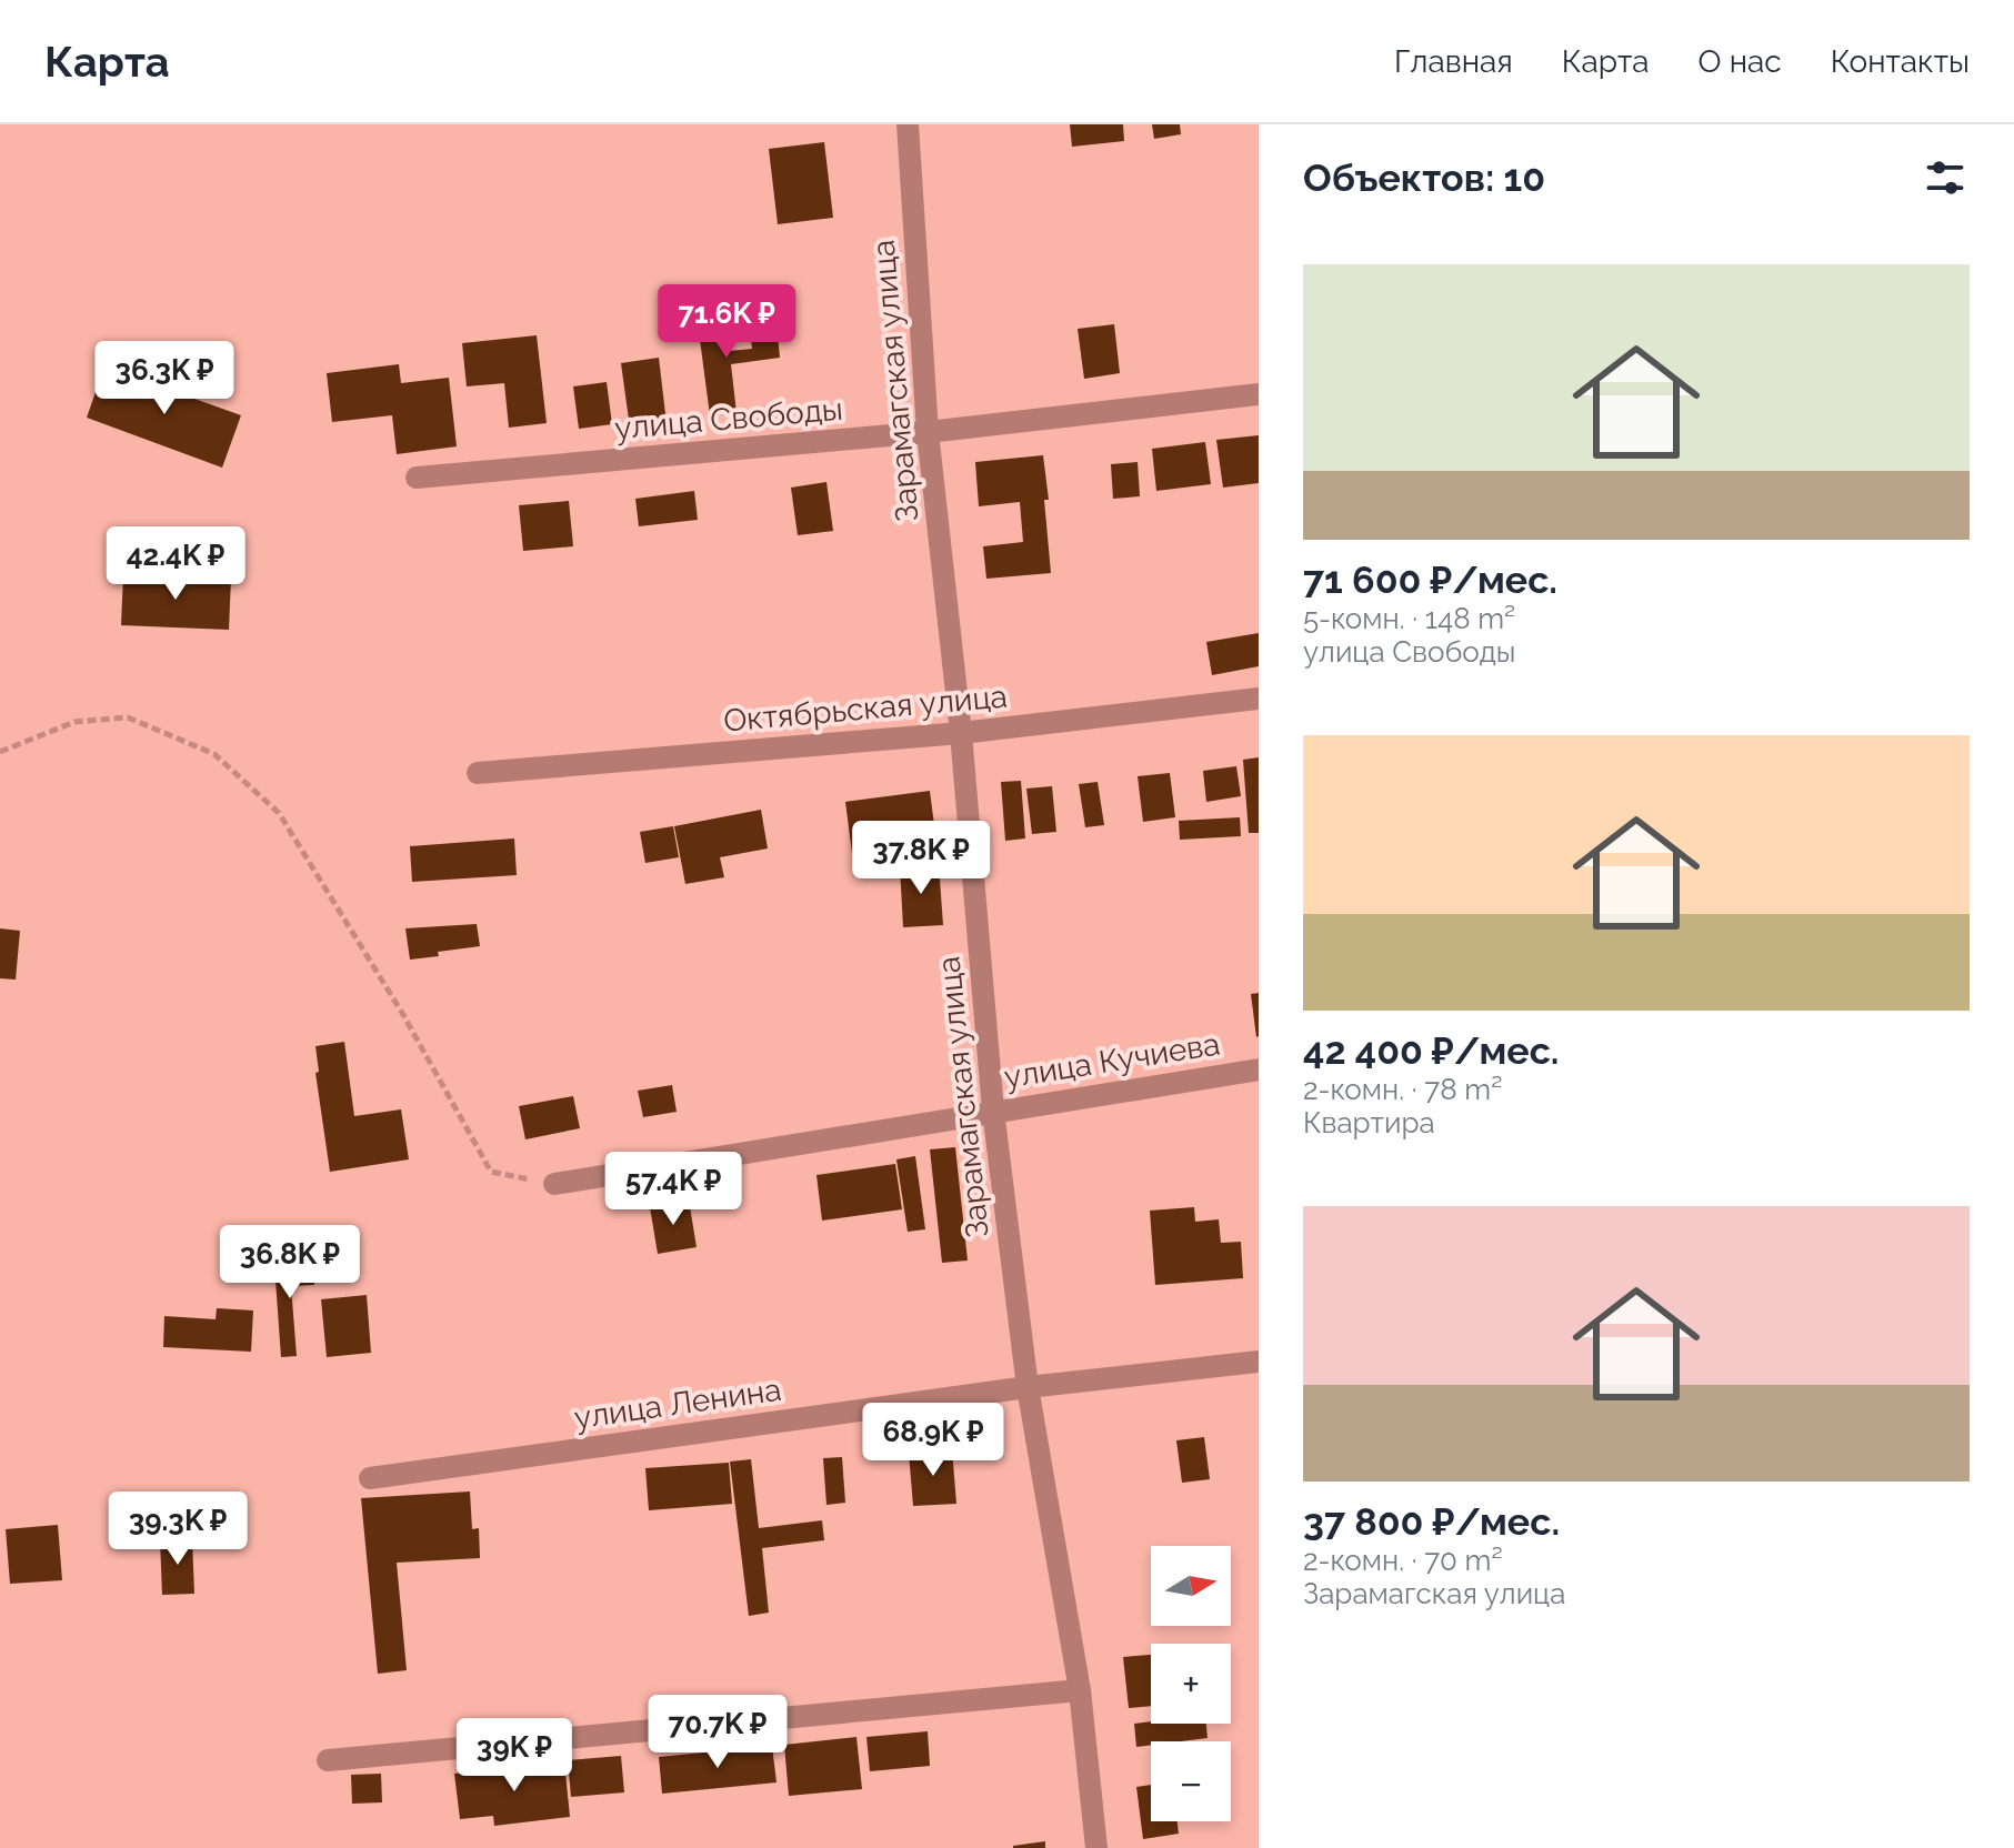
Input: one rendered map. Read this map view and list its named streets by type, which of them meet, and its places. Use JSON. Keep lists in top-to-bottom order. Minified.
{"streets":{"street":["Зарамагская улица","улица Свободы","Октябрьская улица","улица Кучиева","улица Ленина"]},"crossings":[["Зарамагская улица","улица Свободы"],["Зарамагская улица","Октябрьская улица"],["Зарамагская улица","улица Кучиева"],["Зарамагская улица","улица Ленина"]],"north":"right","page":{"header":"Карта","nav":["Главная","Карта","О нас","Контакты"],"heading":"Объектов: 10","list":[{"name":"71 600 ₽/мес.","note":"5-комн. · 148 m² · улица Свободы"},{"name":"42 400 ₽/мес.","note":"2-комн. · 78 m² · Квартира"},{"name":"37 800 ₽/мес.","note":"2-комн. · 70 m² · Зарамагская улица"}],"price":["71.6K ₽","36.3K ₽","42.4K ₽","37.8K ₽","57.4K ₽","36.8K ₽","68.9K ₽","39.3K ₽","70.7K ₽","39K ₽"],"map_buttons":["+","−"]}}
